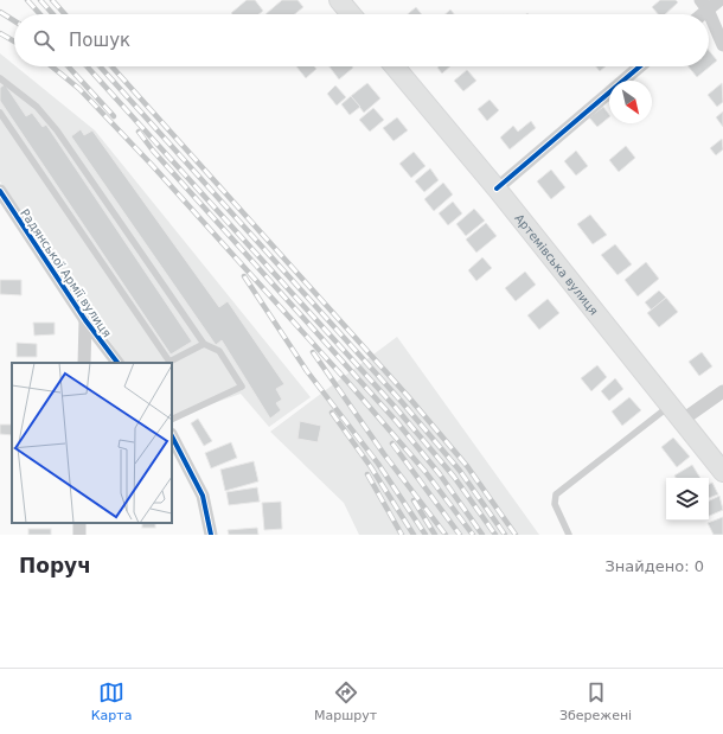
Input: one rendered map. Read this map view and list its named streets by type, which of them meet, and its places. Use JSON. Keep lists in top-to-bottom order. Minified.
{"streets":{"main road":["Артемівська вулиця"],"street":["Радянської Армії вулиця"]},"north":"bottom right","page":{"search":"Пошук","heading":["Поруч","Знайдено: 0"],"nav":["Карта","Маршрут","Збережені"]}}
